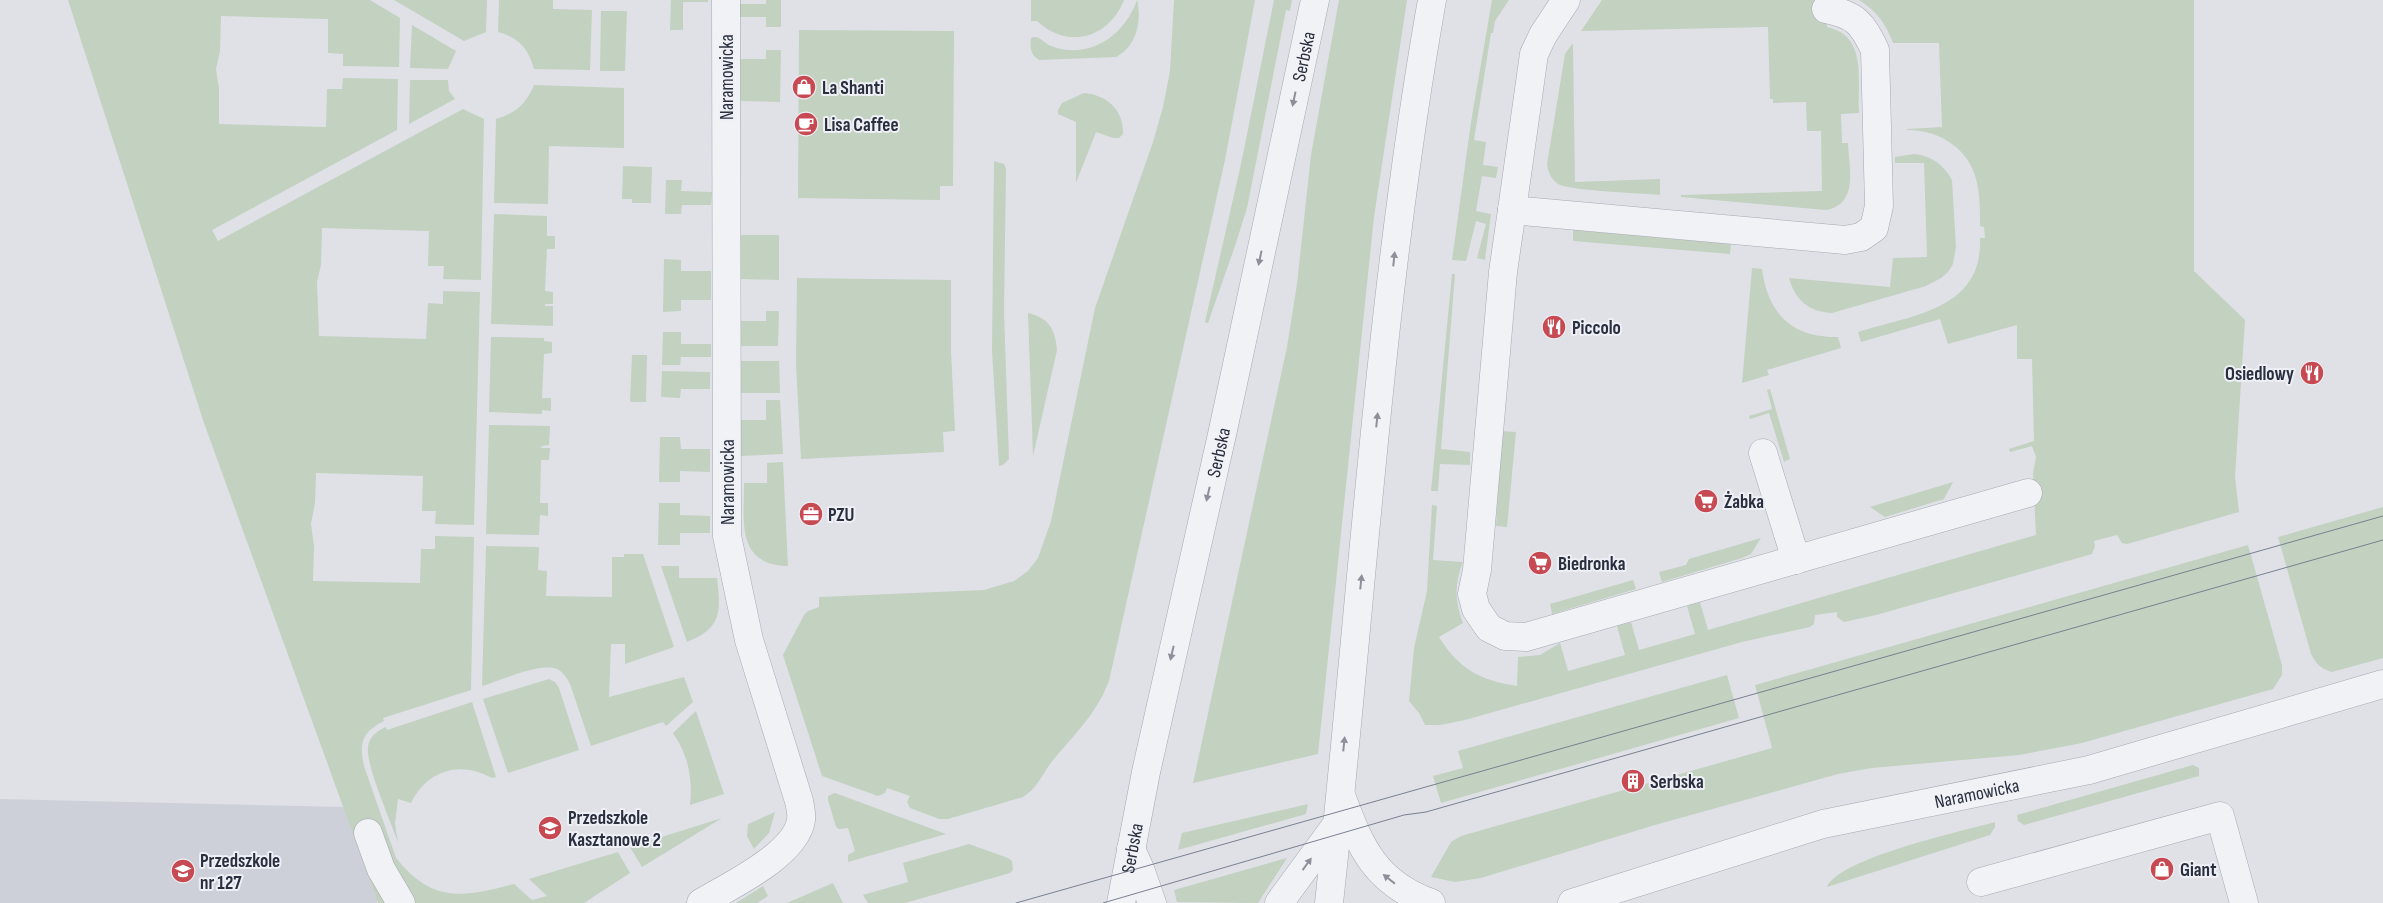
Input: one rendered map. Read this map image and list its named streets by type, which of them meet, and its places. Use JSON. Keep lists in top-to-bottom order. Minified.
{"streets":{"street":["Serbska","Naramowicka"]},"places":{"shop":["La Shanti","Giant"],"cafe":["Lisa Caffee"],"restaurant":["Piccolo","Osiedlowy"],"supermarket":["Żabka","Biedronka"],"office":["PZU"],"building":["Serbska"],"school or university":["Przedszkole Kasztanowe 2","Przedszkole nr 127"]}}
